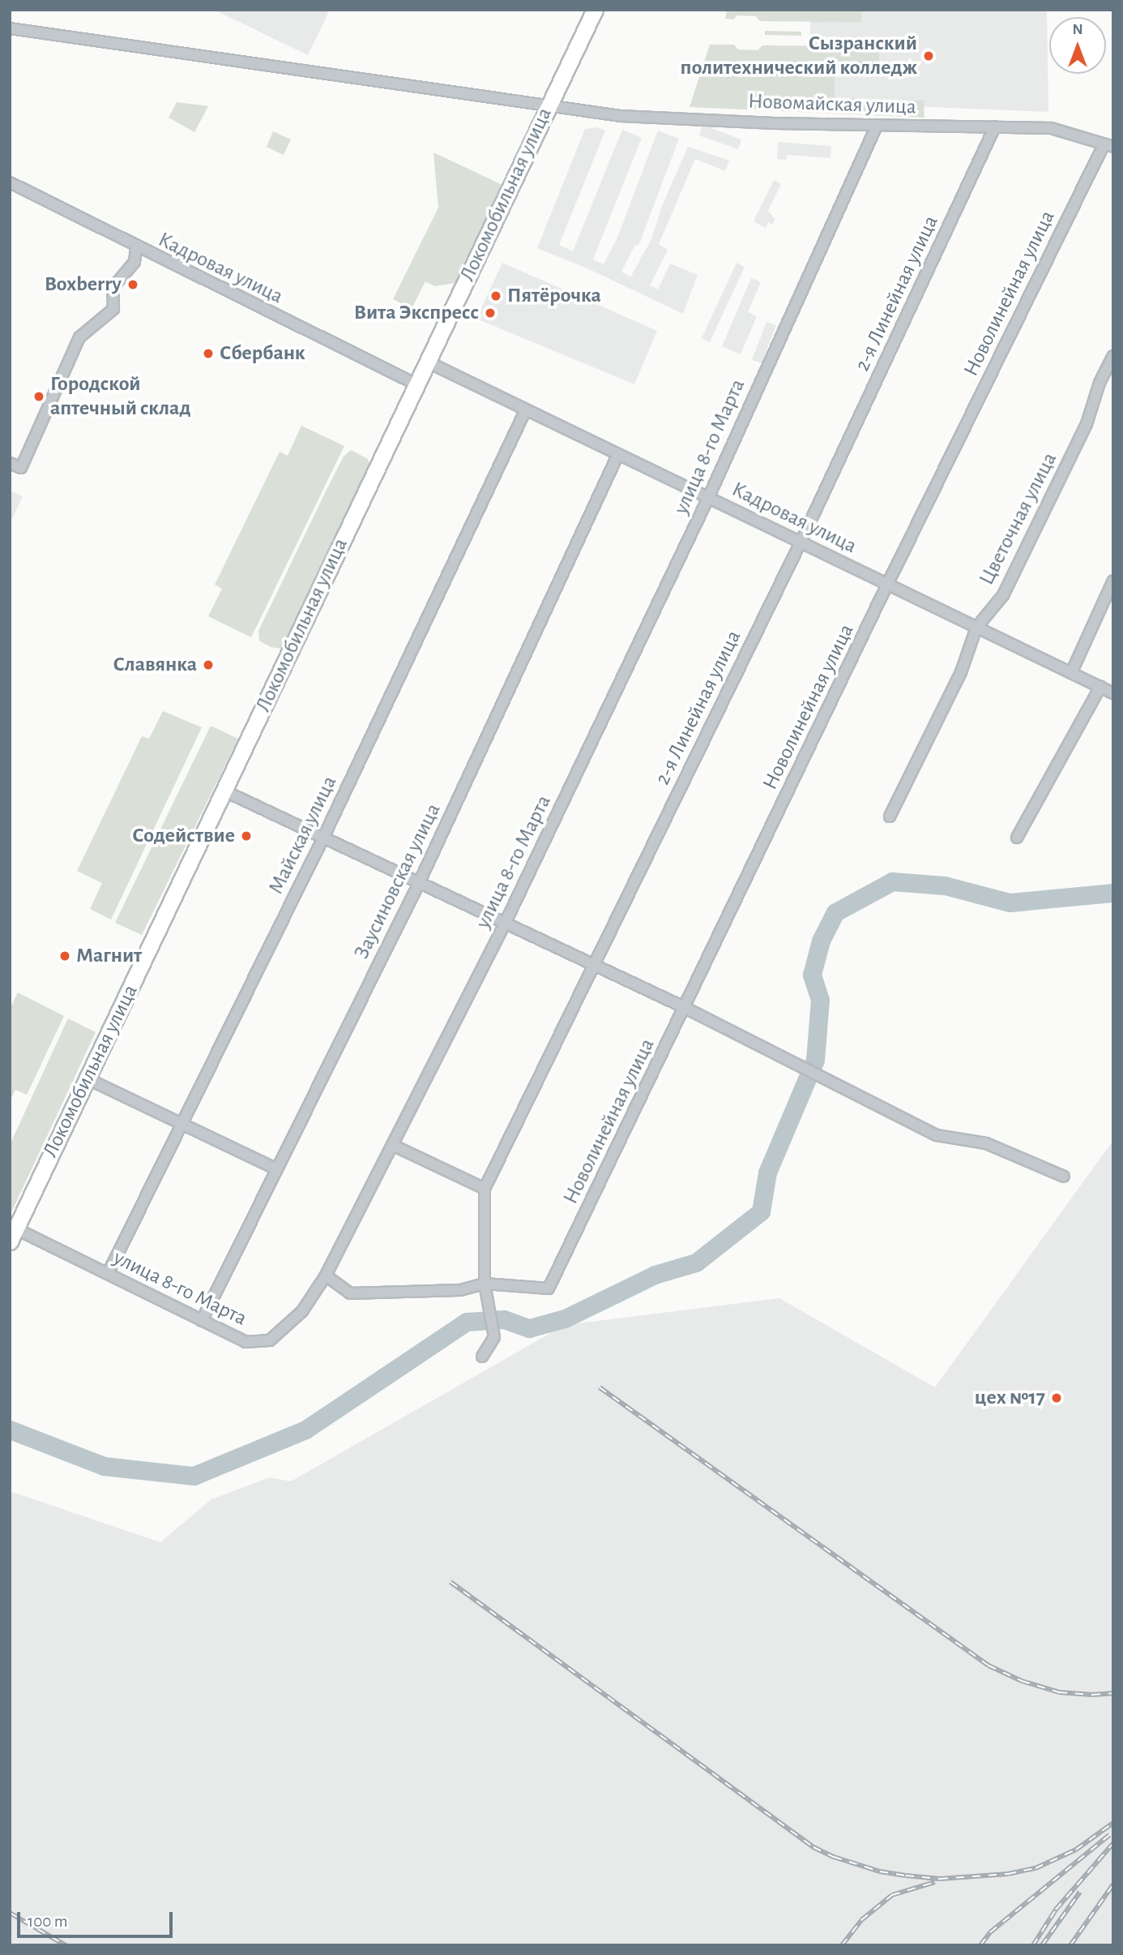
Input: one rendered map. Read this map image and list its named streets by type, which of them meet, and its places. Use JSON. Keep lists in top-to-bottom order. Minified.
{"streets":{"main road":["Локомобильная улица"],"street":["Новомайская улица","Кадровая улица","2-я Линейная улица","Новолинейная улица","улица 8-го Марта","Цветочная улица","Майская улица","Заусиновская улица"]},"crossings":[["Новомайская улица","Локомобильная улица"],["Новомайская улица","2-я Линейная улица"],["Новомайская улица","Новолинейная улица"],["Новомайская улица","улица 8-го Марта"],["Локомобильная улица","Кадровая улица"],["Локомобильная улица","улица 8-го Марта"],["Кадровая улица","2-я Линейная улица"],["Кадровая улица","Новолинейная улица"],["Кадровая улица","улица 8-го Марта"],["Кадровая улица","Цветочная улица"],["Кадровая улица","Майская улица"],["Кадровая улица","Заусиновская улица"],["2-я Линейная улица","Новолинейная улица"],["улица 8-го Марта","Майская улица"],["улица 8-го Марта","Заусиновская улица"]],"places":["Сызранский политехнический колледж","Boxberry","Пятёрочка","Вита Экспресс","Сбербанк","Городской аптечный склад","Славянка","Содействие","Магнит","цех №17"],"scale_bar":"100 m","north":"top"}
